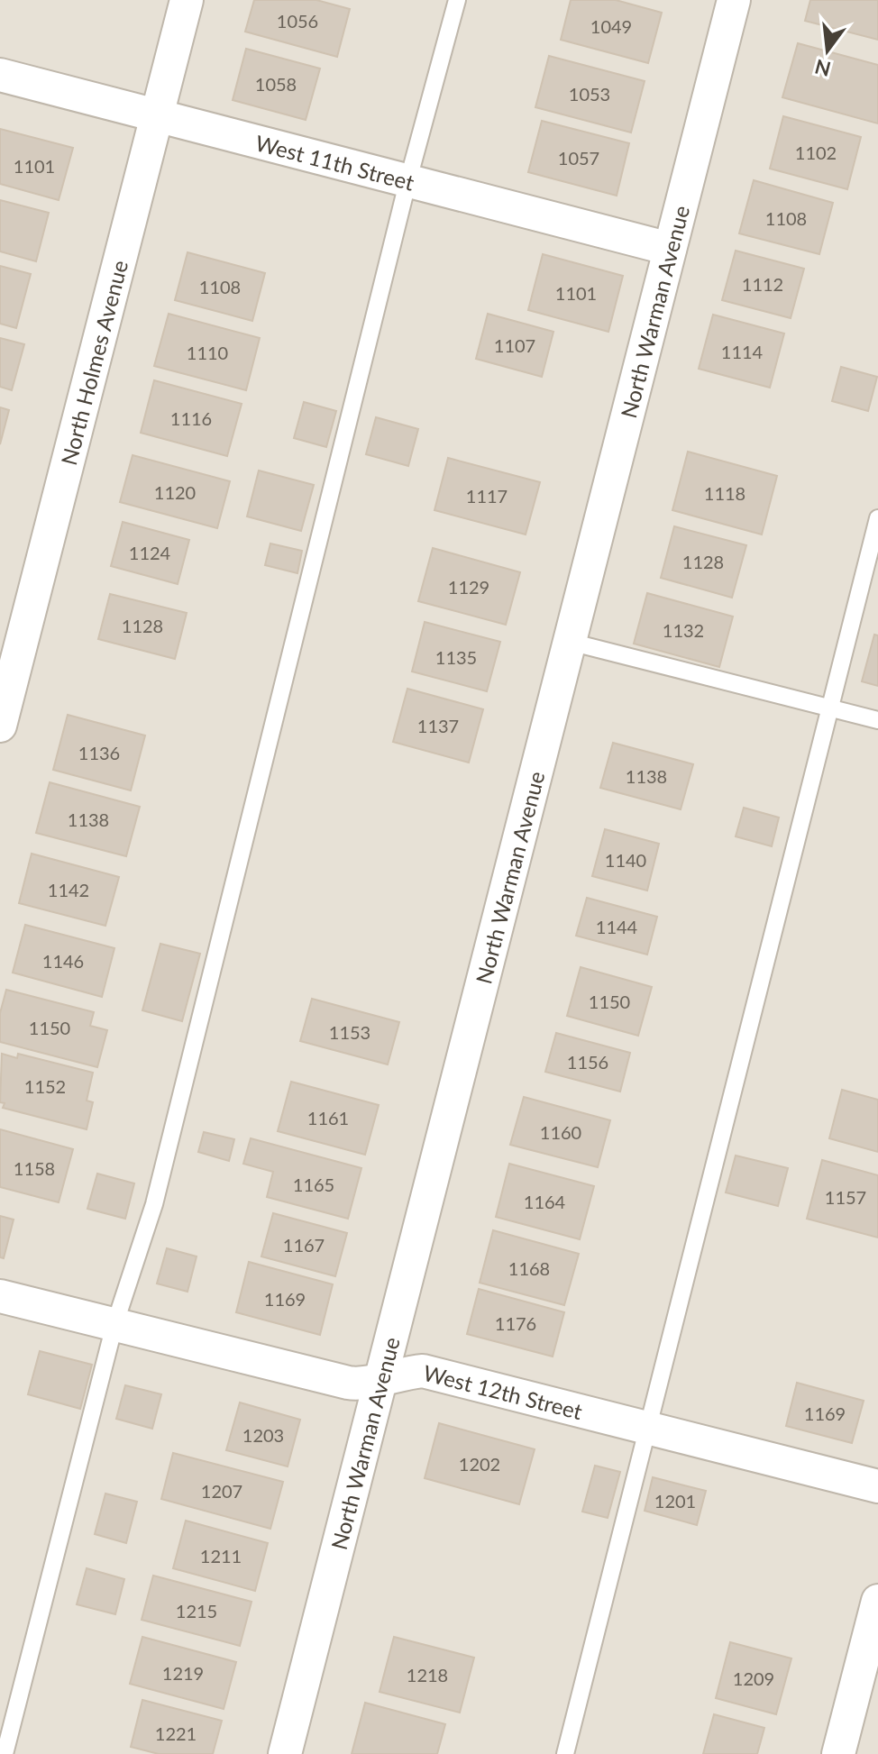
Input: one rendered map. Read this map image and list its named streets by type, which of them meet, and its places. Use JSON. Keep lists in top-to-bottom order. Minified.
{"streets":{"street":["West 11th Street","North Warman Avenue","North Holmes Avenue","West 12th Street"]},"crossings":[["West 11th Street","North Warman Avenue"],["West 11th Street","North Holmes Avenue"],["North Warman Avenue","West 12th Street"]],"house_numbers":["1056","1049","1058","1053","1102","1057","1101","1108","1112","1108","1101","1107","1114","1110","1116","1120","1118","1117","1124","1128","1129","1128","1132","1135","1137","1136","1138","1138","1140","1142","1144","1146","1150","1150","1153","1156","1152","1161","1160","1158","1165","1157","1164","1167","1168","1169","1176","1169","1203","1202","1207","1201","1211","1215","1219","1218","1209","1221"],"north":"bottom"}
